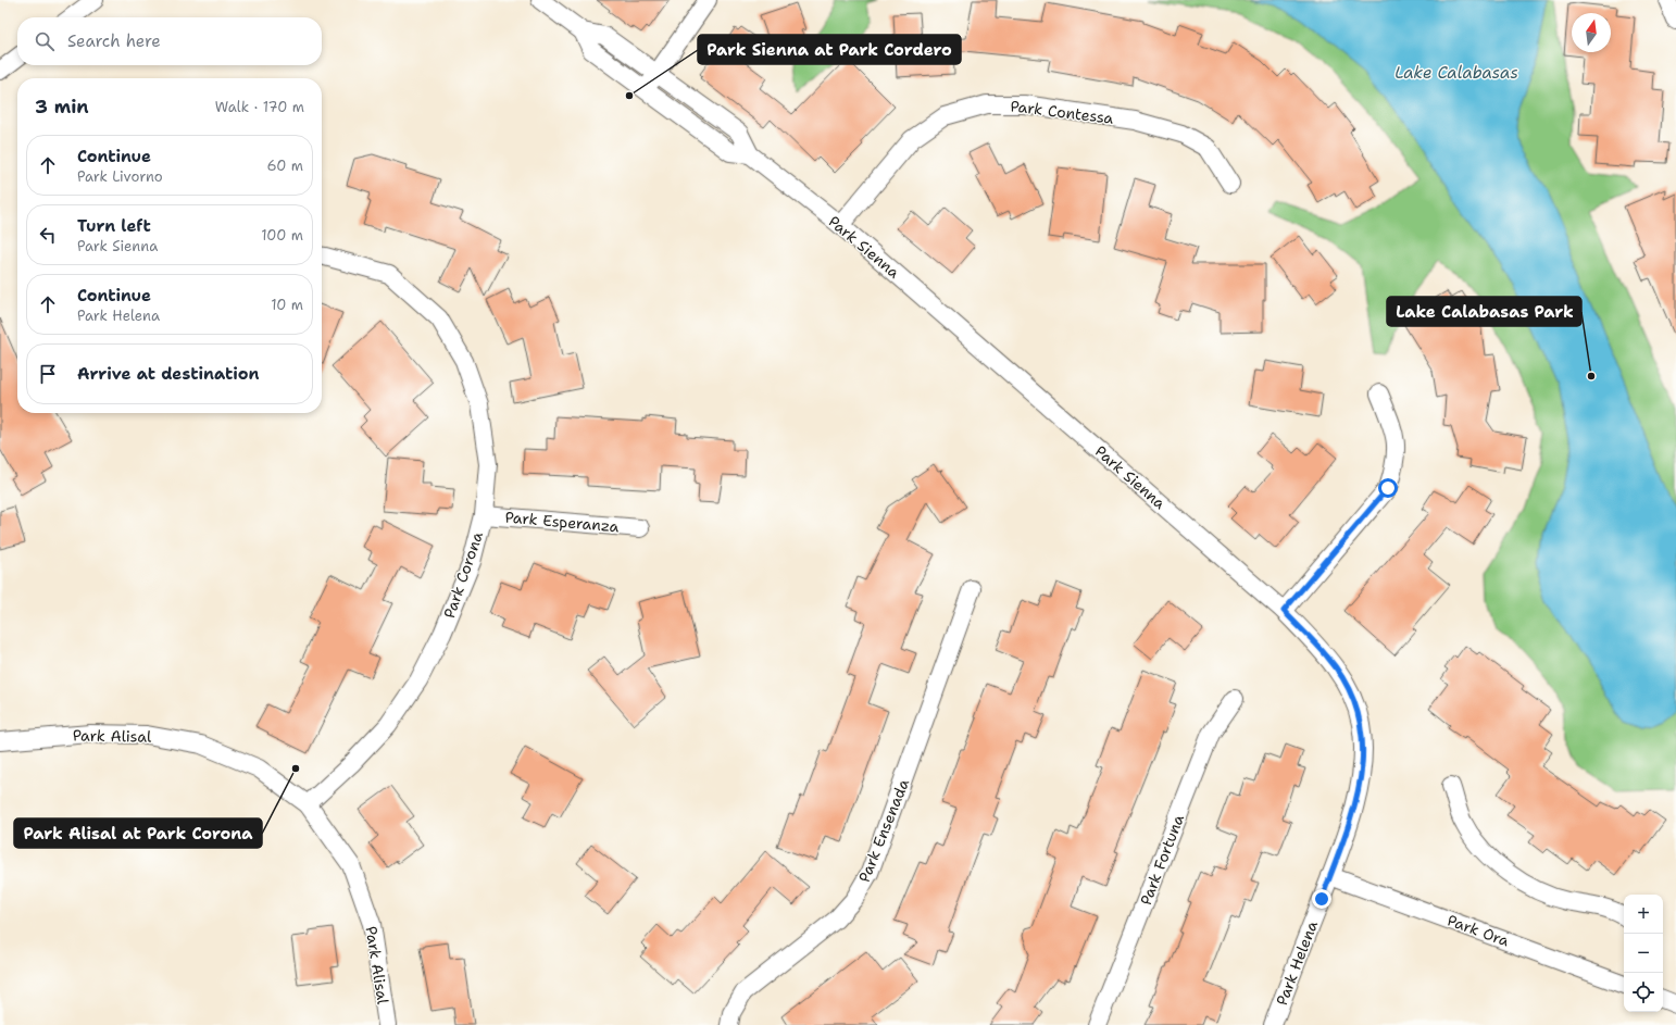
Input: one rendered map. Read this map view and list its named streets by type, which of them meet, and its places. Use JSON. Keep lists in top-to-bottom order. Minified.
{"streets":{"street":["Park Contessa","Park Sienna","Park Esperanza","Park Corona","Park Alisal","Park Ensenada","Park Fortuna","Park Ora","Park Helena"]},"crossings":[["Park Contessa","Park Sienna"],["Park Sienna","Park Ora"],["Park Sienna","Park Helena"],["Park Esperanza","Park Corona"],["Park Corona","Park Alisal"],["Park Ora","Park Helena"]],"water":["Lake Calabasas"],"places":["Park Sienna at Park Cordero","Lake Calabasas Park","Park Alisal at Park Corona"],"north":"top","page":{"search":"Search here","heading":["3 min","Walk · 170 m"],"list":[["Continue","Park Livorno","60 m"],["Turn left","Park Sienna","100 m"],["Continue","Park Helena","10 m"],"Arrive at destination"],"map_buttons":["+","−"]}}
